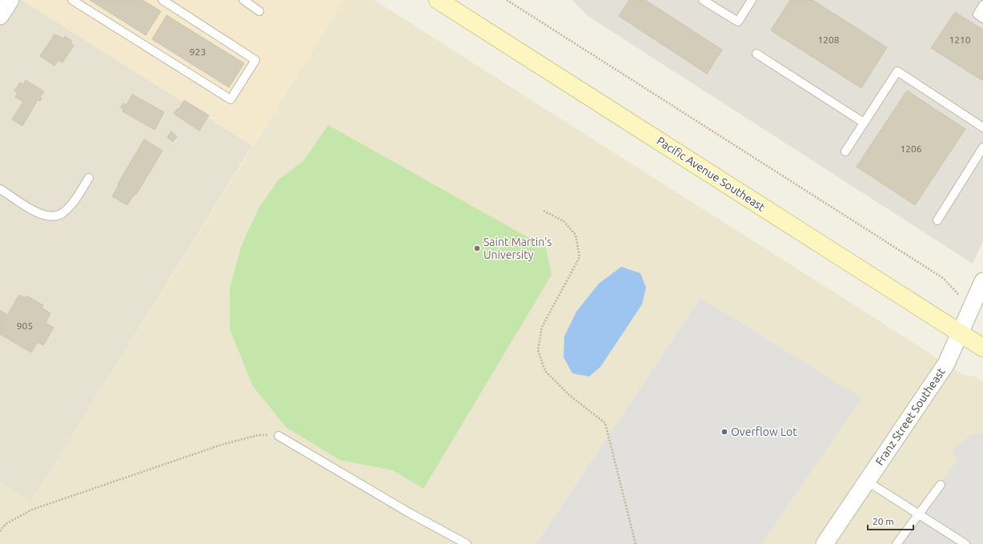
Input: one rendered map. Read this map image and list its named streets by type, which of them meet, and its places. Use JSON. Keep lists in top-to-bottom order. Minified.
{"streets":{"main road":["Pacific Avenue Southeast"],"street":["Franz Street Southeast"]},"crossings":[["Pacific Avenue Southeast","Franz Street Southeast"]],"places":["Saint Martin's University","Overflow Lot"],"house_numbers":["1208","1210","923","1206","905"],"scale_bar":"20 m"}
